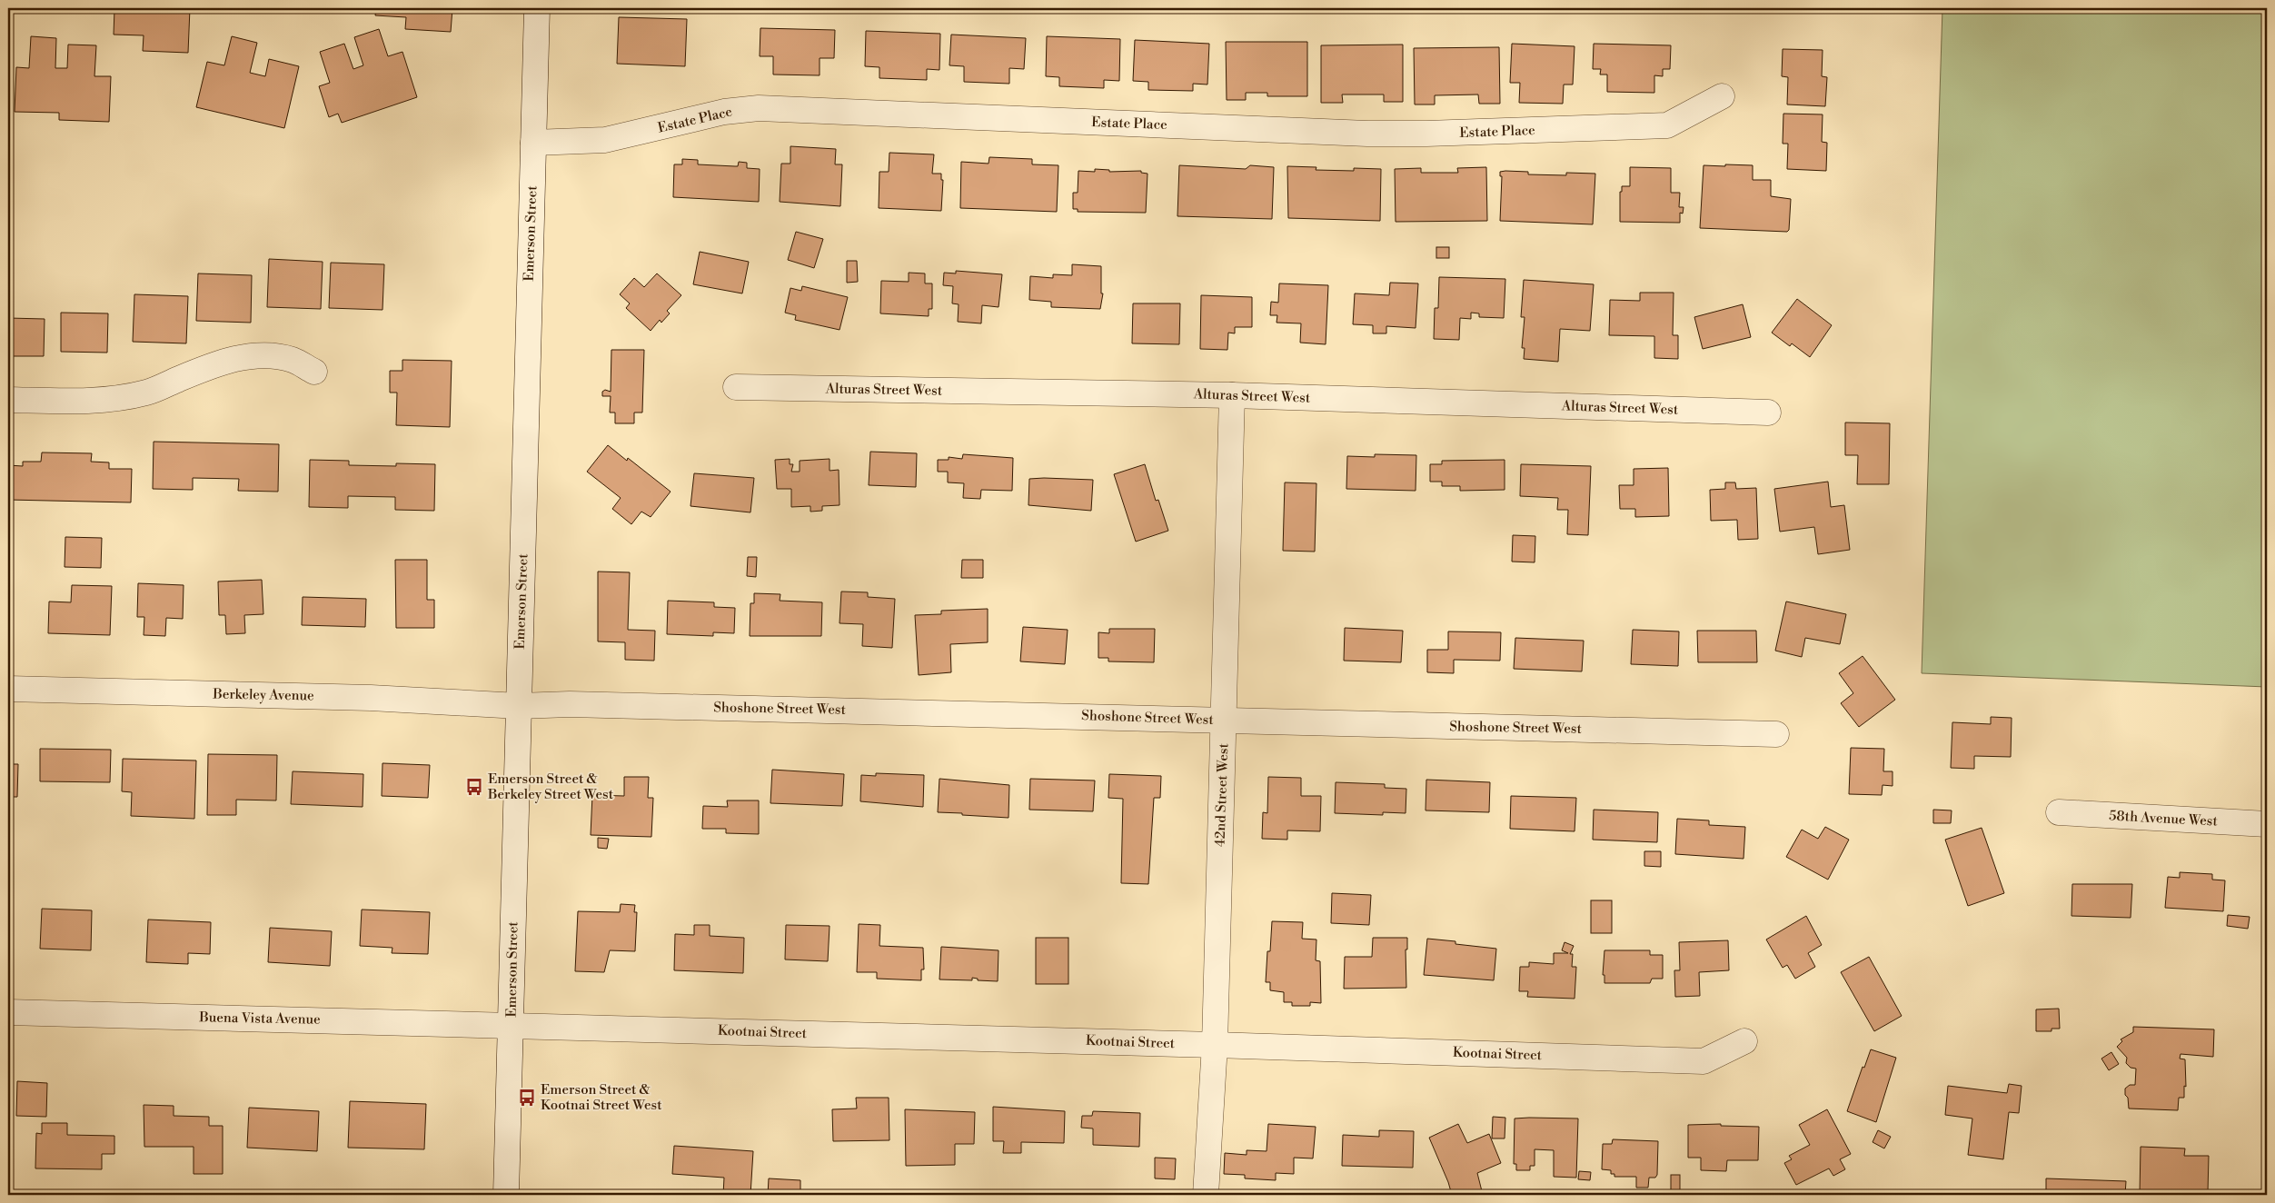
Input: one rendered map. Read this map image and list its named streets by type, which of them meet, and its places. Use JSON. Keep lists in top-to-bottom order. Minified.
{"streets":{"street":["Estate Place","Emerson Street","Alturas Street West","Berkeley Avenue","Shoshone Street West","42nd Street West","58th Avenue West","Buena Vista Avenue","Kootnai Street"]},"crossings":[["Estate Place","Emerson Street"],["Emerson Street","Berkeley Avenue"],["Emerson Street","Shoshone Street West"],["Emerson Street","Buena Vista Avenue"],["Emerson Street","Kootnai Street"],["Alturas Street West","42nd Street West"],["Berkeley Avenue","Shoshone Street West"],["Shoshone Street West","42nd Street West"],["42nd Street West","Kootnai Street"],["Buena Vista Avenue","Kootnai Street"]],"places":{"bus stop":["Emerson Street & Berkeley Street West","Emerson Street & Kootnai Street West"]}}
